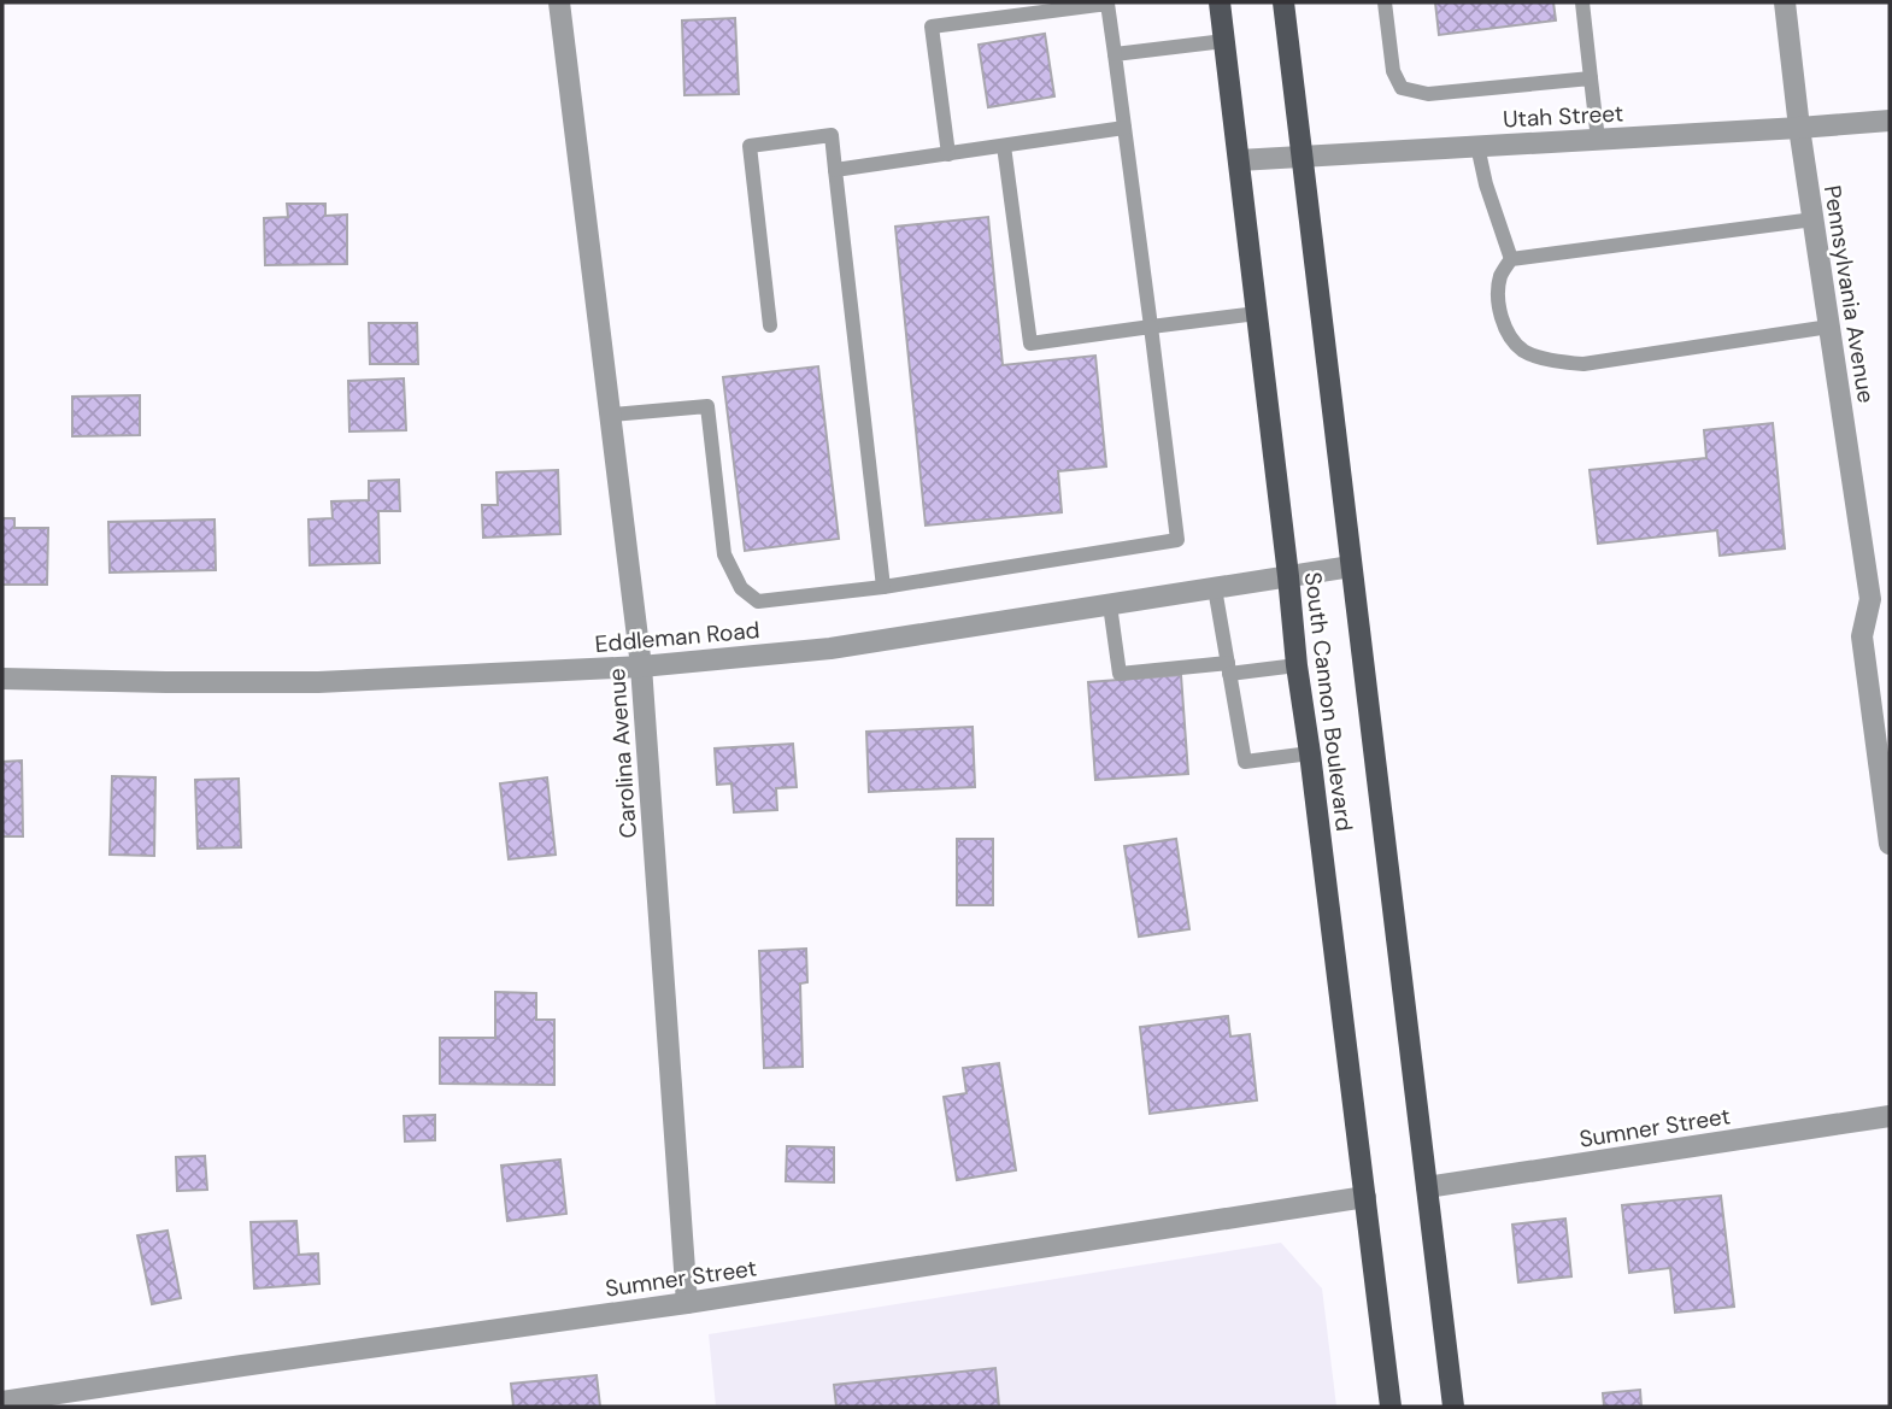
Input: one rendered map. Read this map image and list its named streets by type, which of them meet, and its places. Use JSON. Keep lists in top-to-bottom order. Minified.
{"streets":{"main road":["South Cannon Boulevard"],"street":["Utah Street","Pennsylvania Avenue","Eddleman Road","Carolina Avenue","Sumner Street"]},"crossings":[["Utah Street","Pennsylvania Avenue"],["Utah Street","South Cannon Boulevard"],["Eddleman Road","South Cannon Boulevard"],["Eddleman Road","Carolina Avenue"],["South Cannon Boulevard","Sumner Street"],["Carolina Avenue","Sumner Street"]]}
